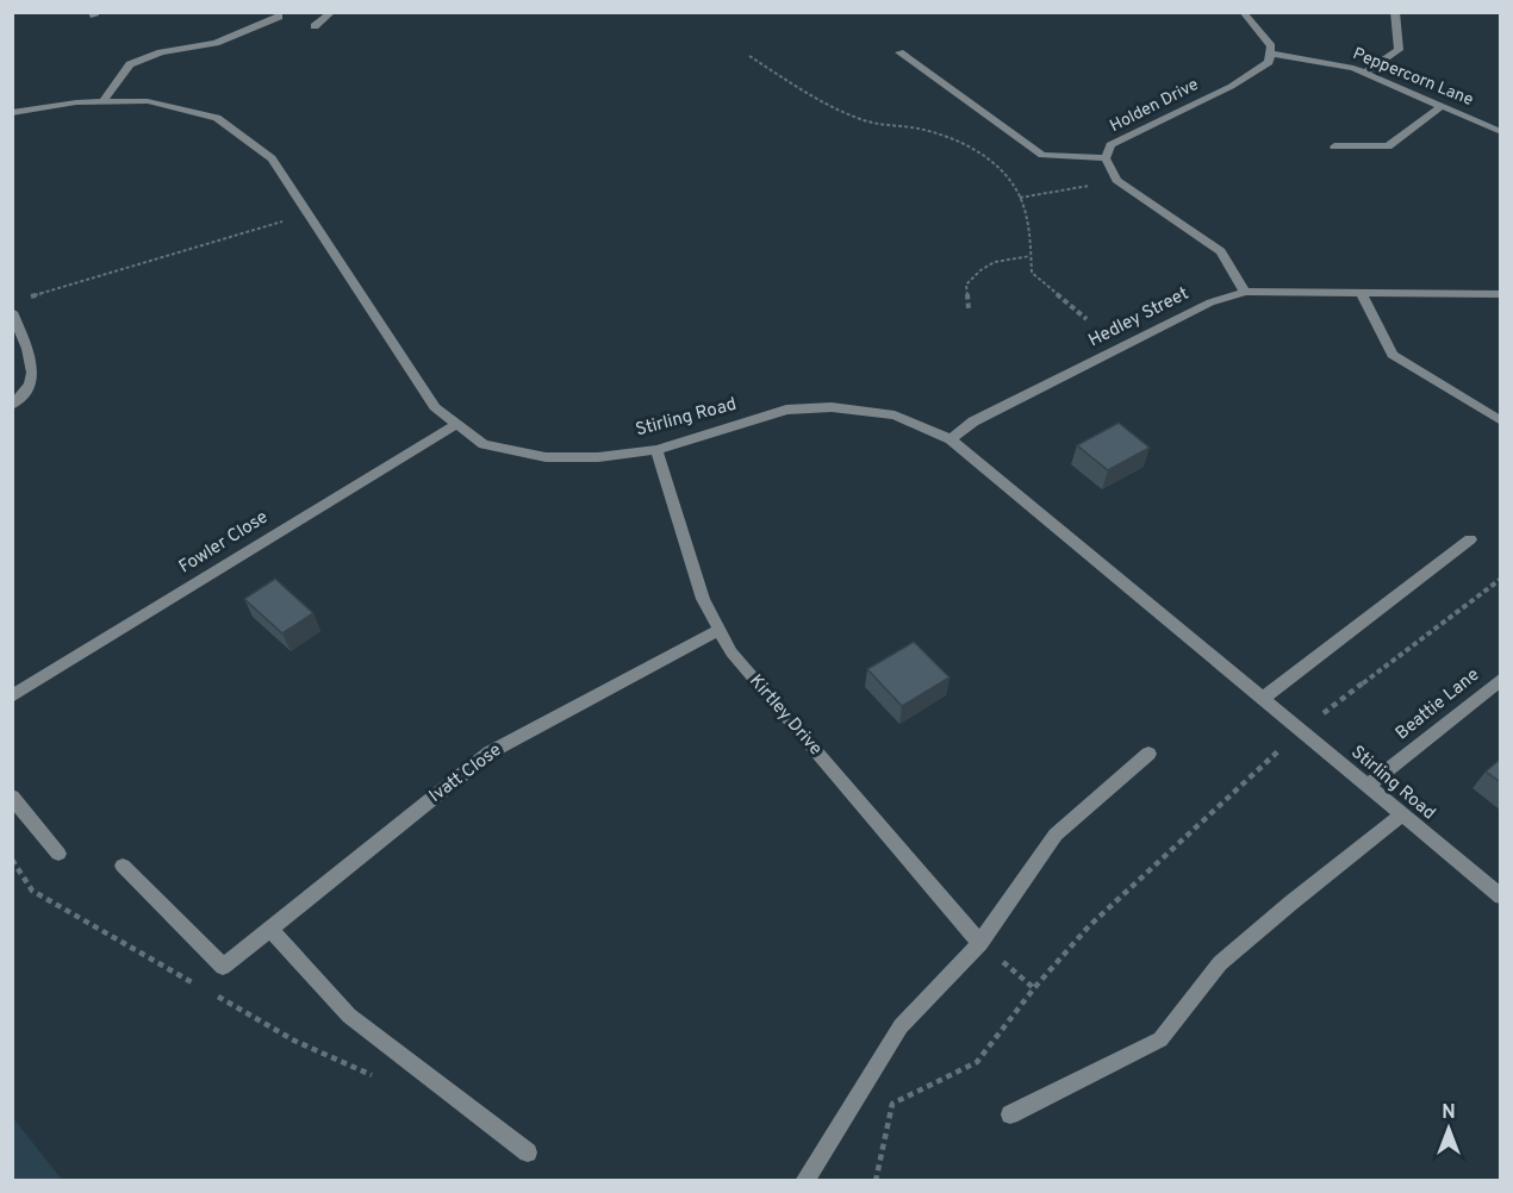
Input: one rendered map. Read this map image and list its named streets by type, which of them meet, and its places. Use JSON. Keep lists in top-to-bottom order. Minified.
{"streets":{"street":["Peppercorn Lane","Holden Drive","Hedley Street","Stirling Road","Fowler Close","Beattie Lane","Kirtley Drive","Ivatt Close"]},"crossings":[["Peppercorn Lane","Holden Drive"],["Holden Drive","Hedley Street"],["Hedley Street","Stirling Road"],["Stirling Road","Fowler Close"],["Stirling Road","Beattie Lane"],["Stirling Road","Kirtley Drive"],["Kirtley Drive","Ivatt Close"]],"north":"top"}
